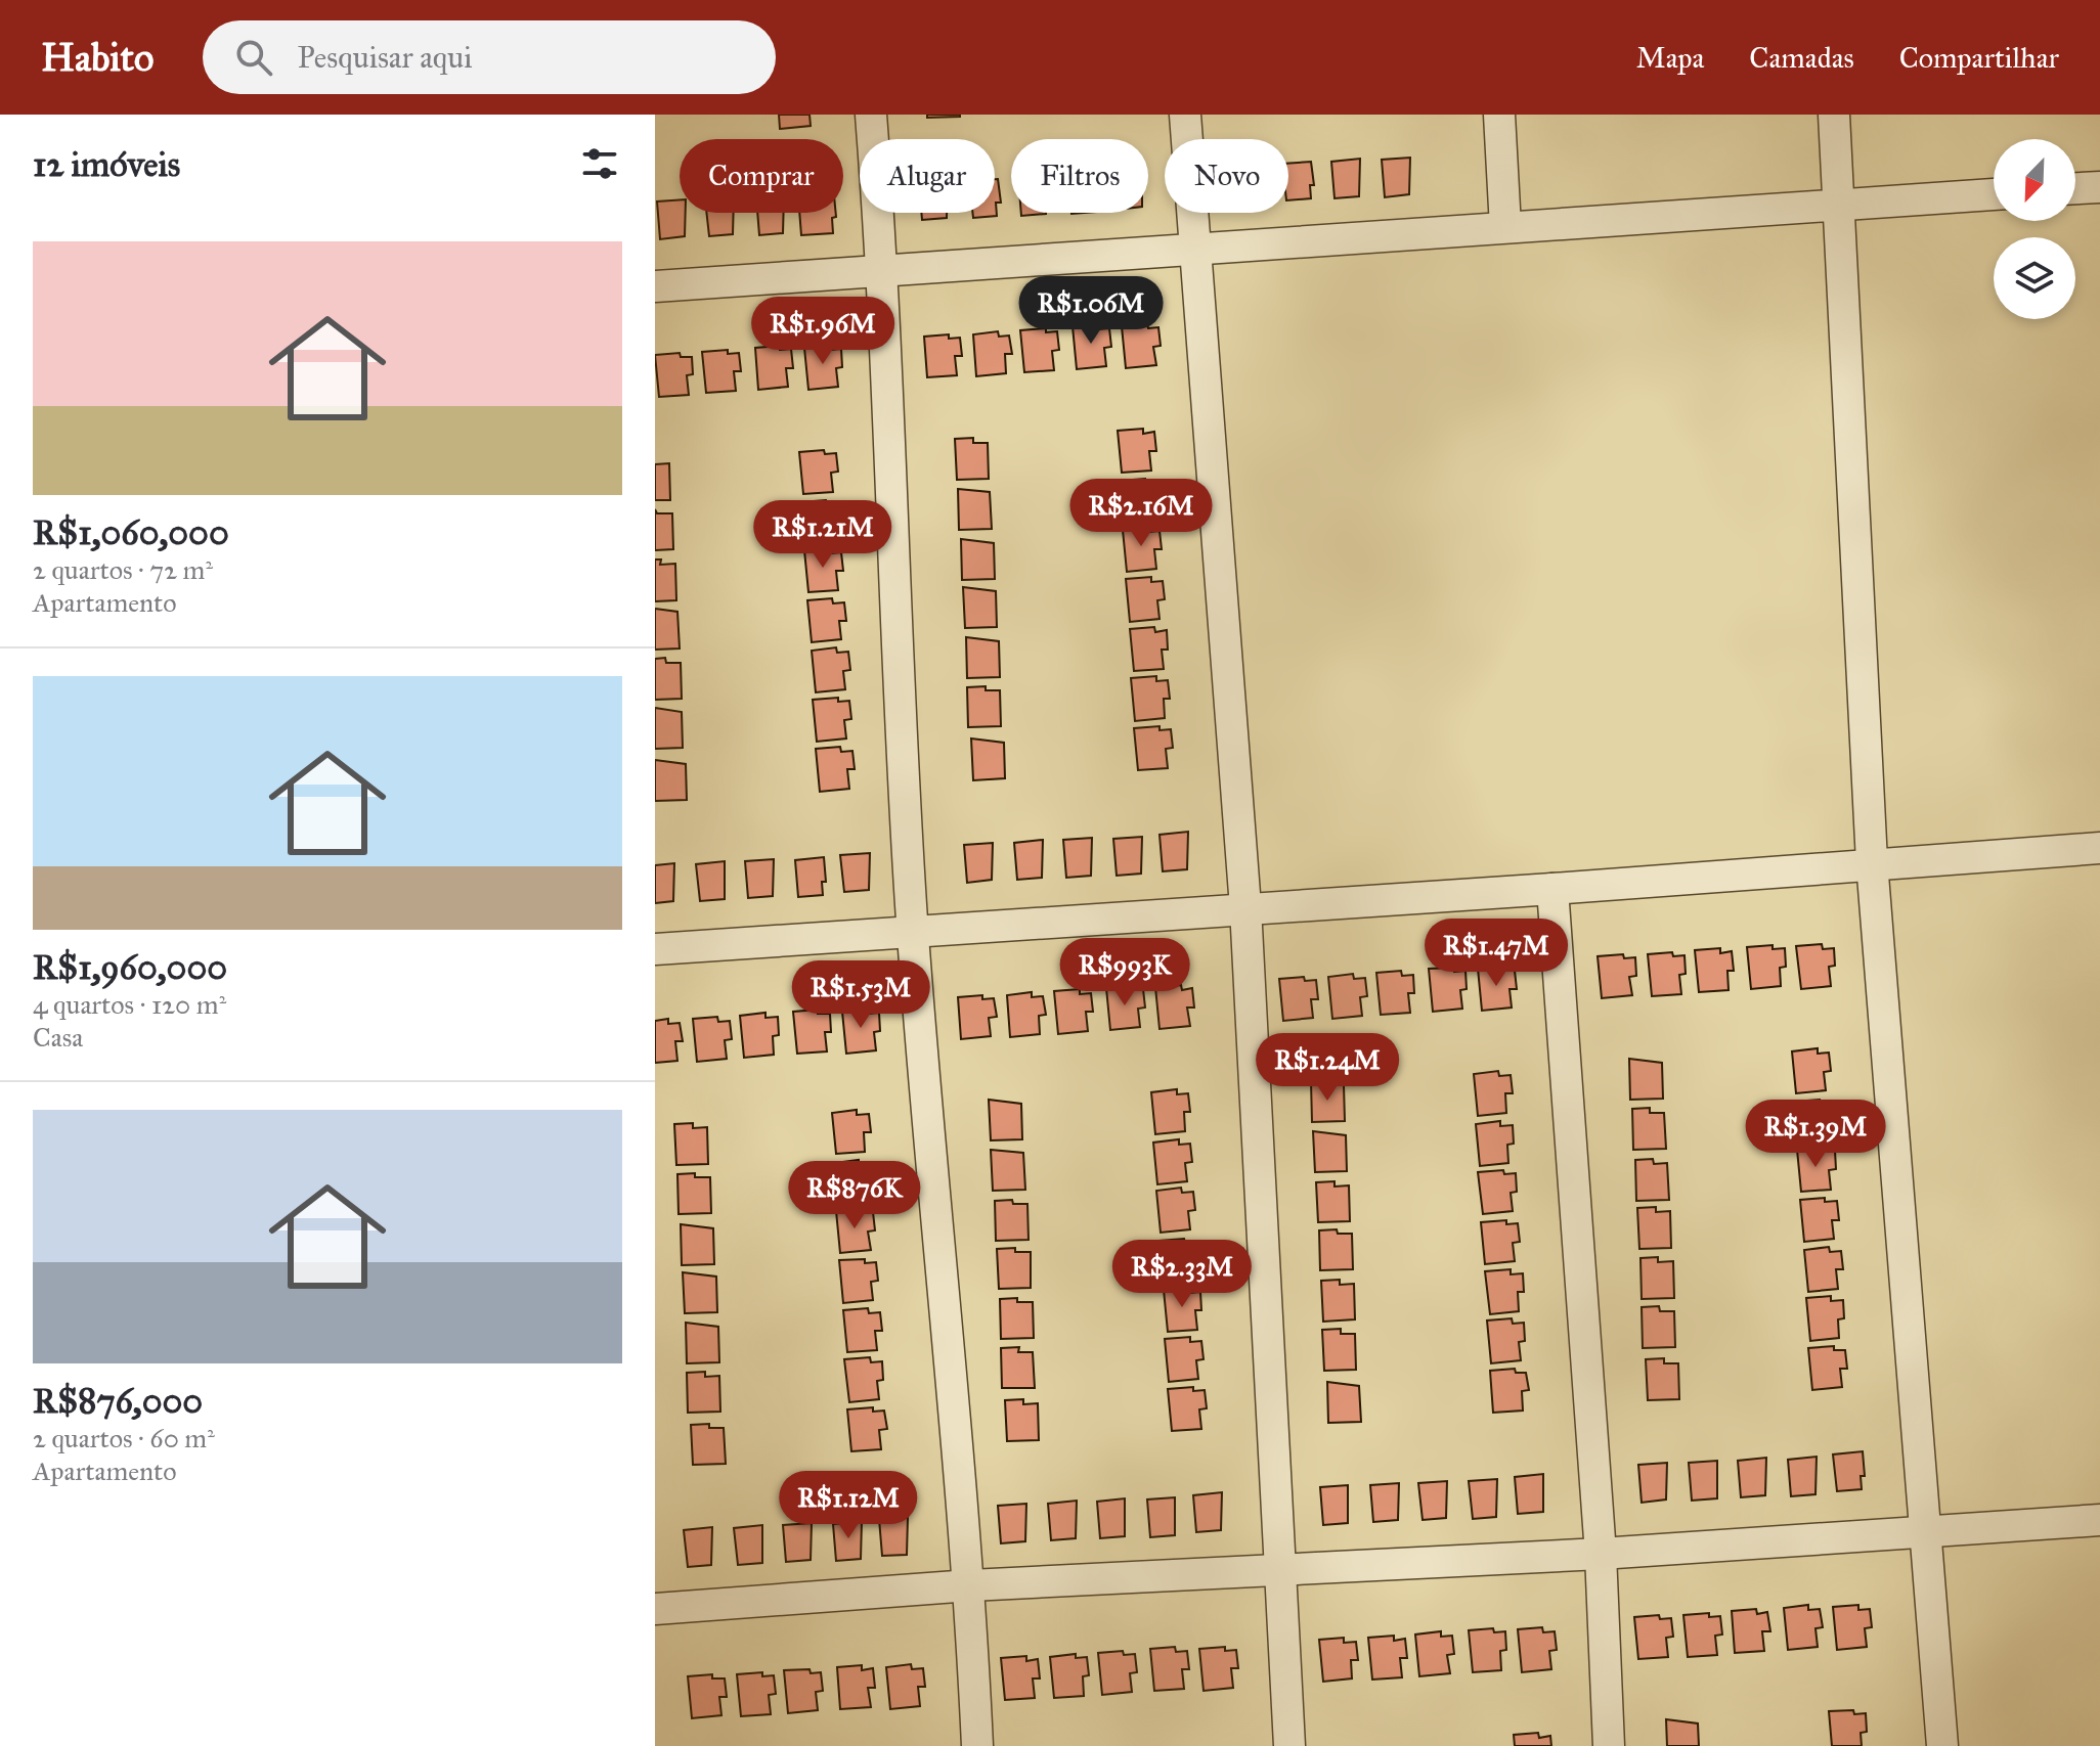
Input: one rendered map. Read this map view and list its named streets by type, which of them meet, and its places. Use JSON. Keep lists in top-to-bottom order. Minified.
{"north":"bottom left","page":{"header":"Habito","search":"Pesquisar aqui","nav":["Mapa","Camadas","Compartilhar"],"heading":"12 imóveis","chip":["Comprar","Alugar","Filtros","Novo"],"list":[{"name":"R$1,060,000","note":"2 quartos · 72 m² · Apartamento"},{"name":"R$1,960,000","note":"4 quartos · 120 m² · Casa"},{"name":"R$876,000","note":"2 quartos · 60 m² · Apartamento"}],"price":["R$1.06M","R$1.96M","R$2.16M","R$1.21M","R$1.47M","R$993K","R$1.53M","R$1.24M","R$1.39M","R$876K","R$2.33M","R$1.12M"]}}
